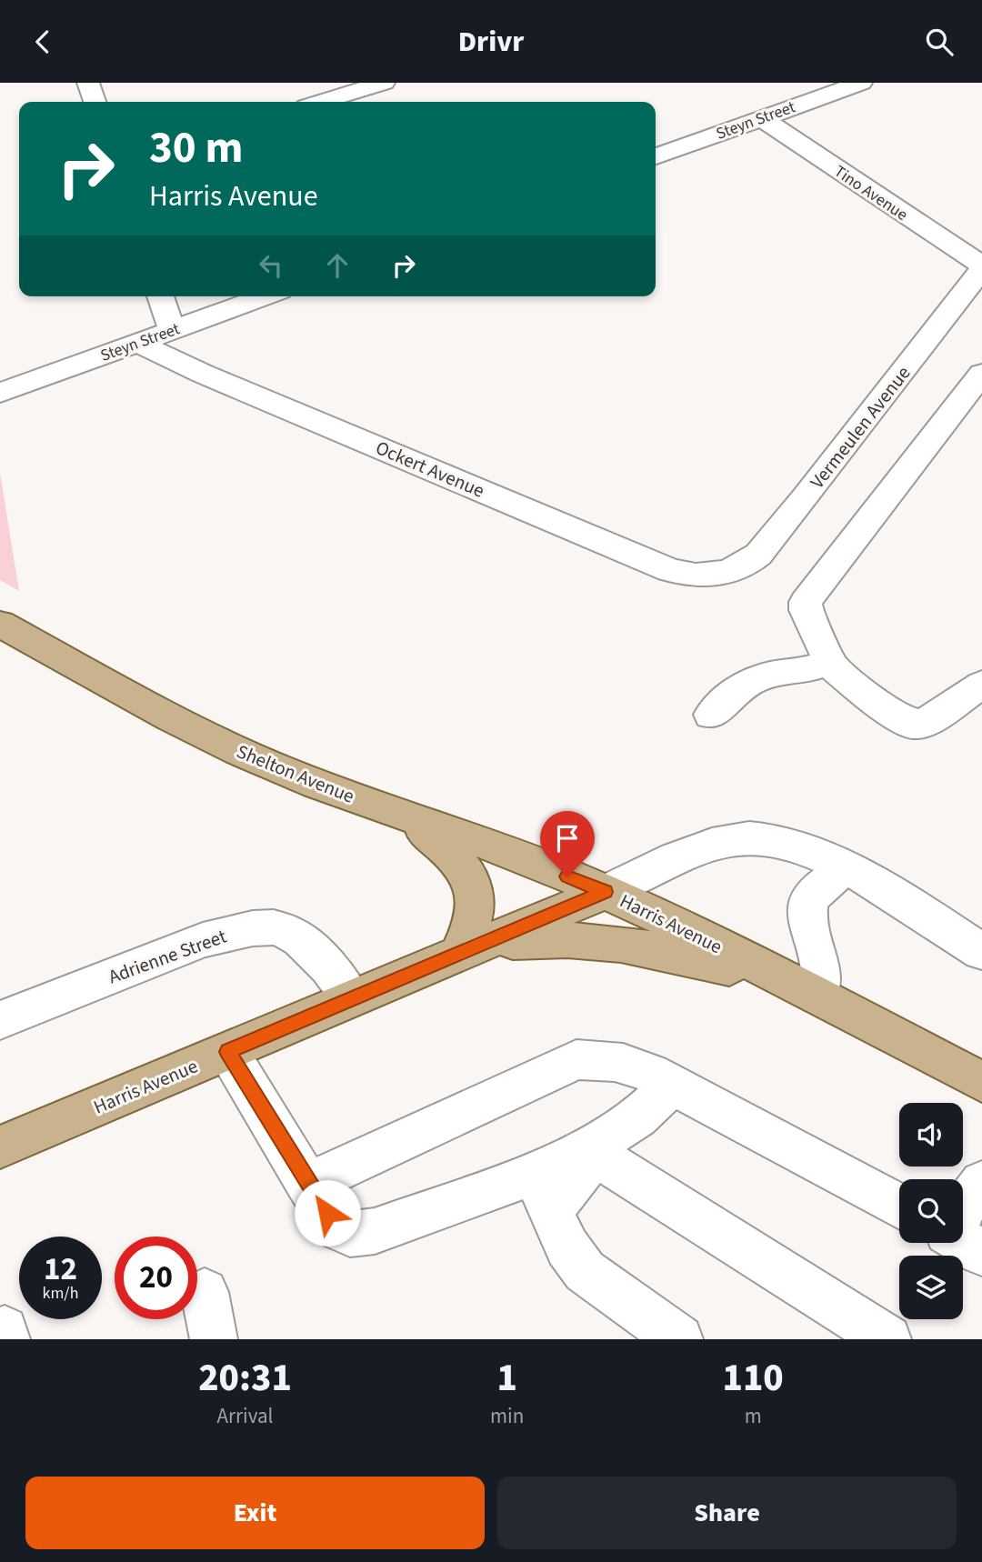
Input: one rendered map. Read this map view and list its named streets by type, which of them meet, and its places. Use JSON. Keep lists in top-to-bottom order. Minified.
{"streets":{"main road":["Shelton Avenue","Harris Avenue"],"street":["Steyn Street","Tino Avenue","Vermeulen Avenue","Ockert Avenue","Adrienne Street"]},"crossings":[["Steyn Street","Tino Avenue"],["Steyn Street","Ockert Avenue"],["Tino Avenue","Vermeulen Avenue"],["Vermeulen Avenue","Ockert Avenue"],["Shelton Avenue","Harris Avenue"],["Harris Avenue","Adrienne Street"]],"page":{"header":"Drivr","turn":["30 m","Harris Avenue"],"speed":"12 km/h","limit":"20","eta":["20:31","Arrival","1","min","110","m"],"buttons":["Exit","Share"]}}
